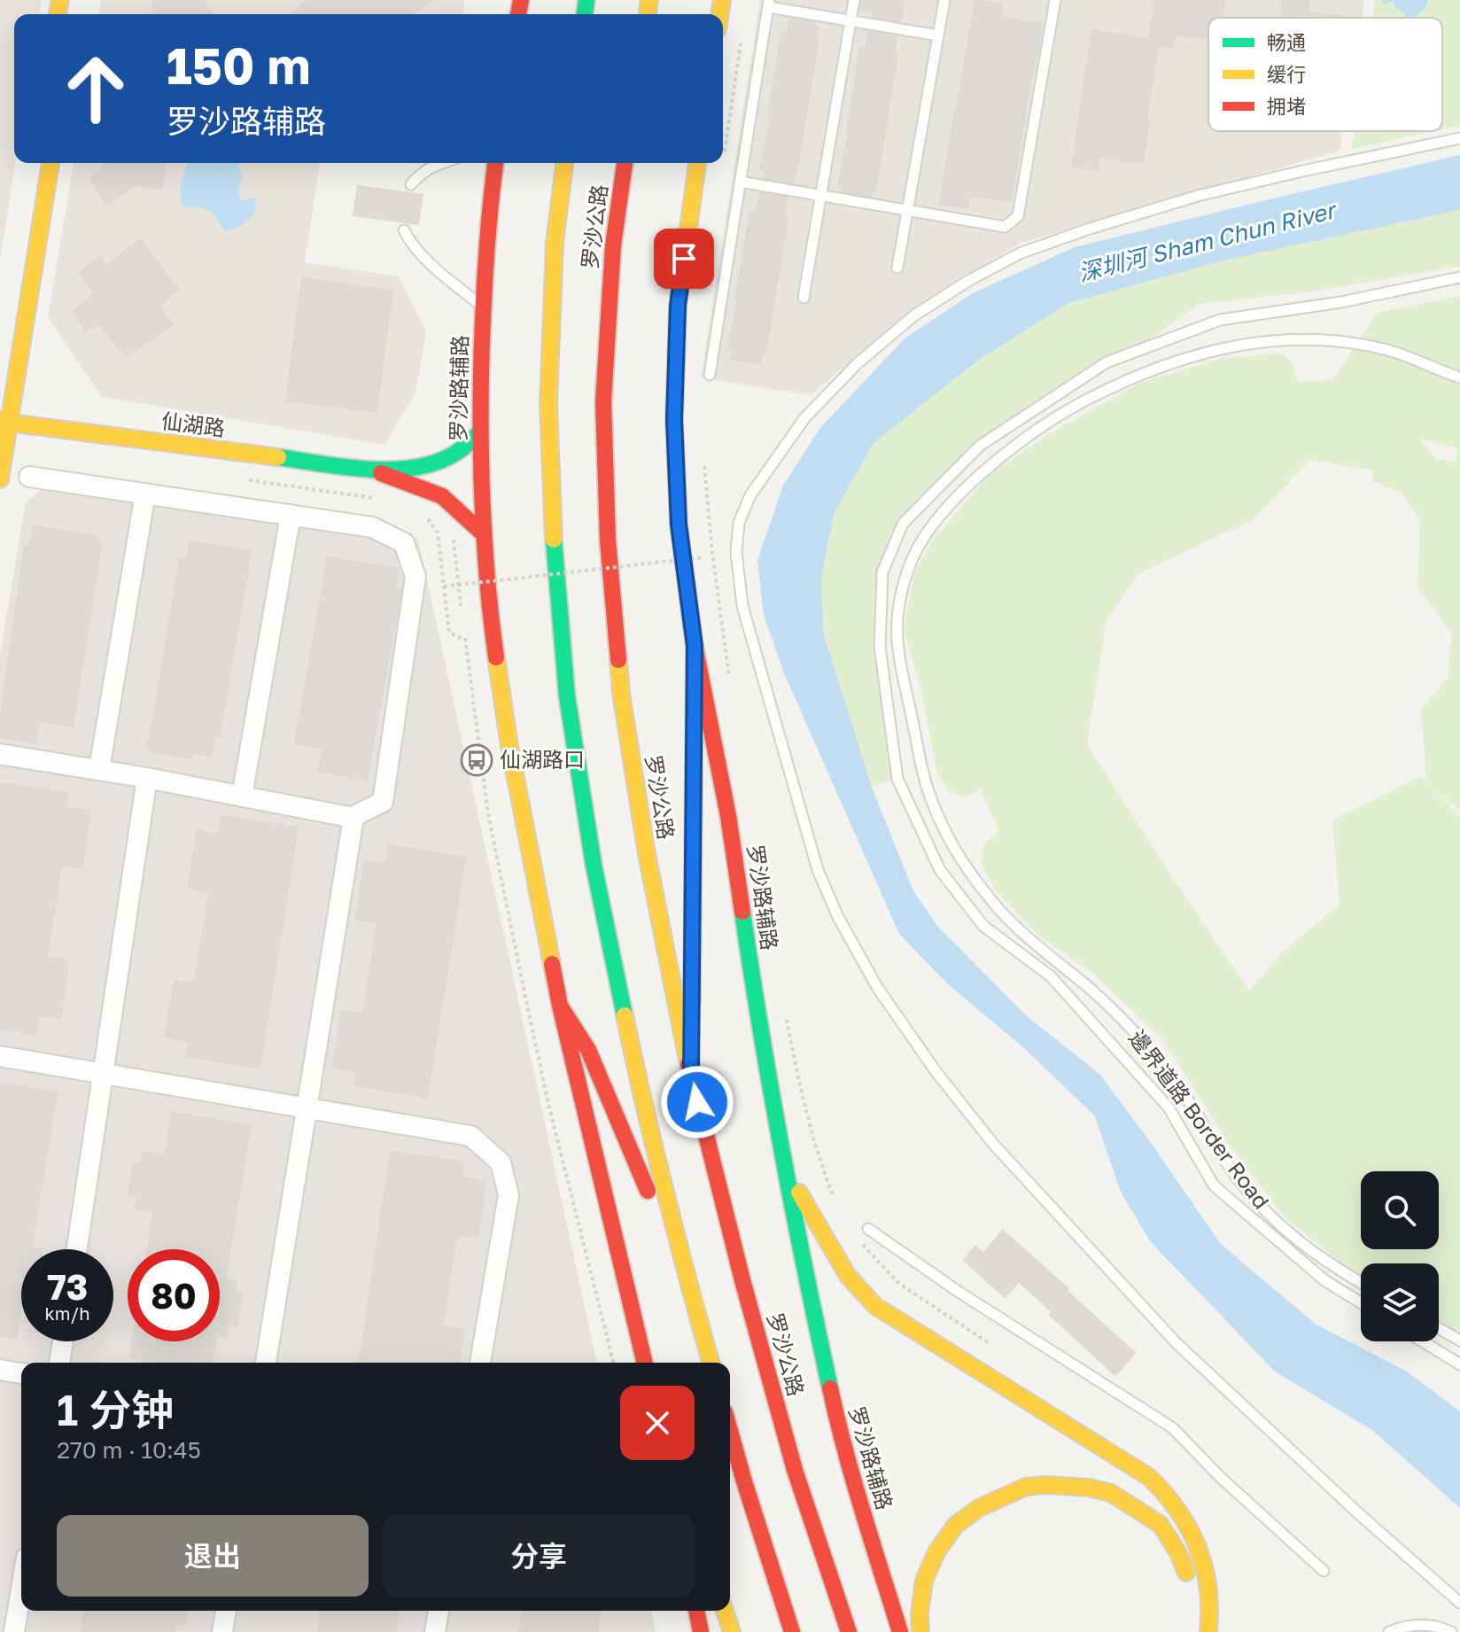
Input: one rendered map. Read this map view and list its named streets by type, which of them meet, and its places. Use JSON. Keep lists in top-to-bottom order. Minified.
{"streets":{"main road":["罗沙公路","罗沙路辅路","仙湖路"],"lane":["邊界道路 Border Road"]},"water":["深圳河 Sham Chun River"],"places":{"bus stop":["仙湖路口"]},"legend":["畅通","缓行","拥堵"],"page":{"turn":["150 m","罗沙路辅路"],"speed":"73 km/h","limit":"80","heading":["1 分钟","270 m · 10:45"],"buttons":["退出","分享"]}}
